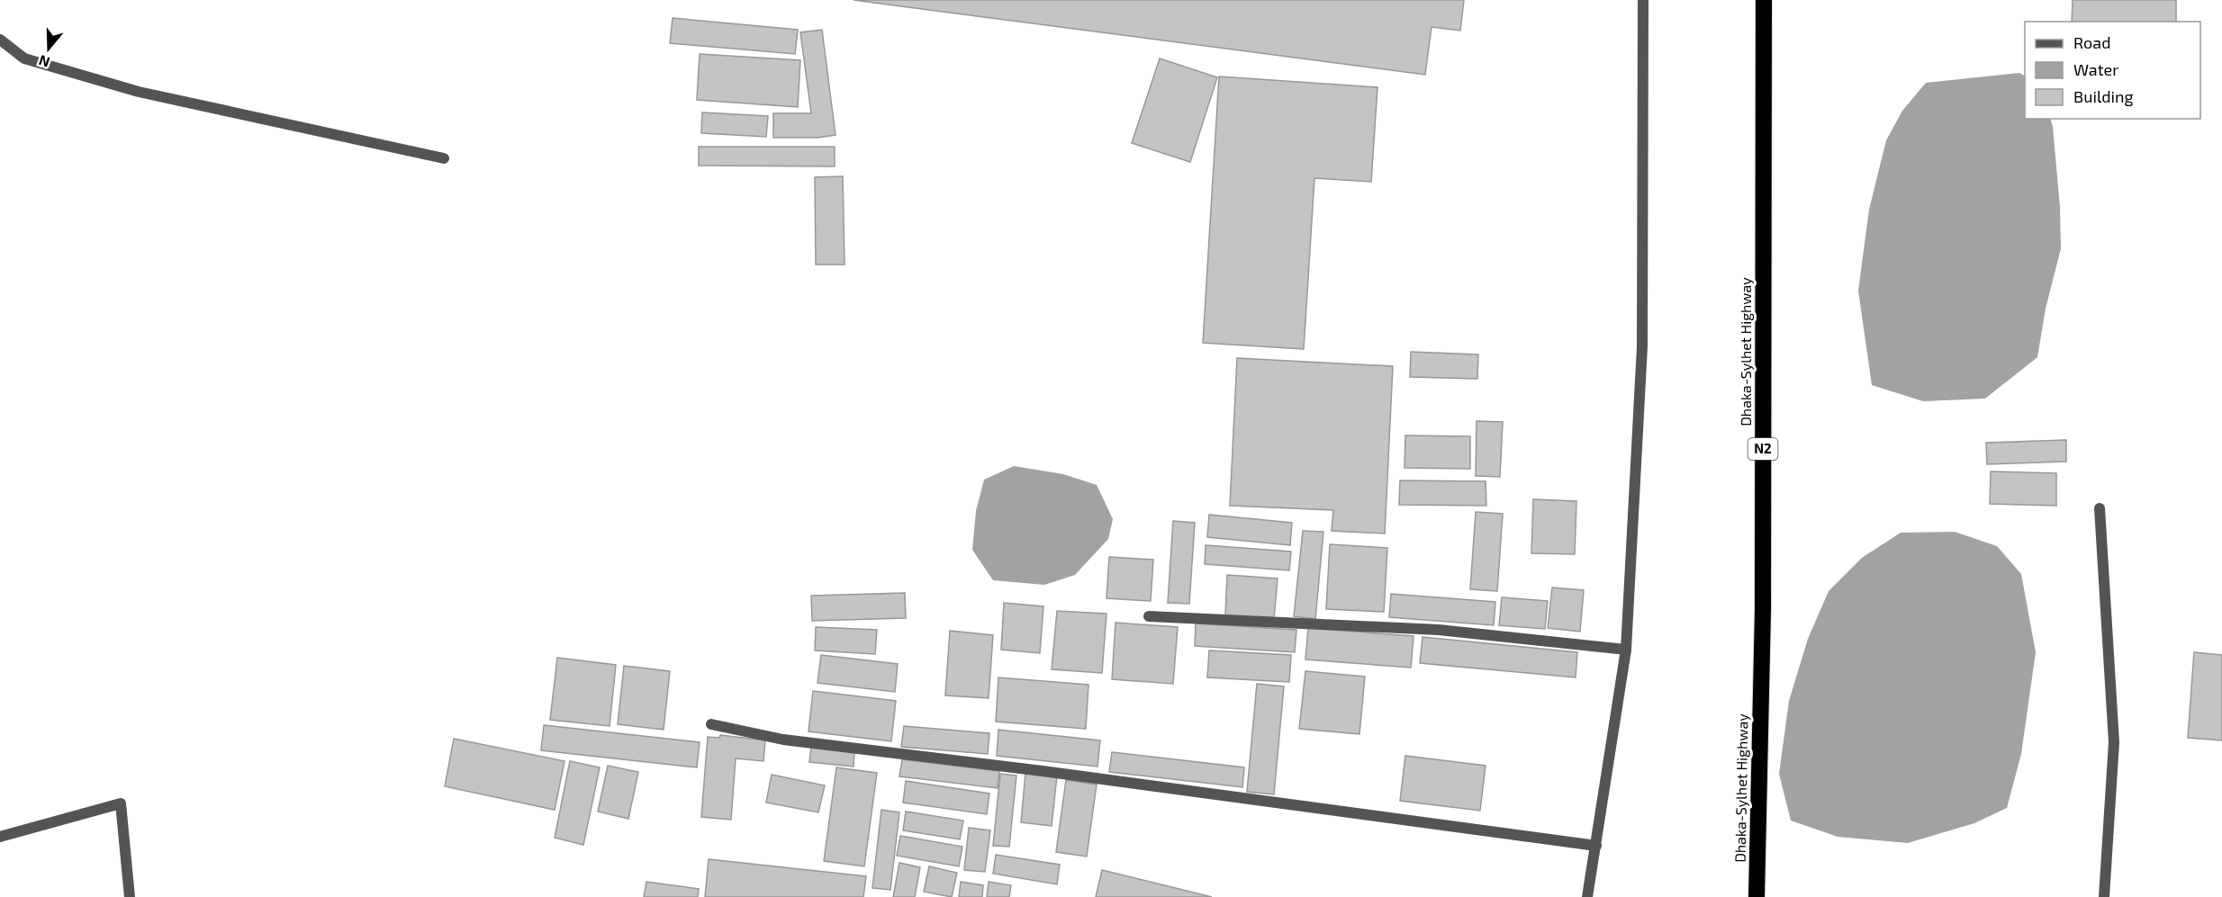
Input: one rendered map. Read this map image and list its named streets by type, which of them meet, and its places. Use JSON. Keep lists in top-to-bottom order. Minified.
{"streets":{"highway":["Dhaka-Sylhet Highway","N2"]},"legend":["Road","Water","Building"],"north":"bottom"}
